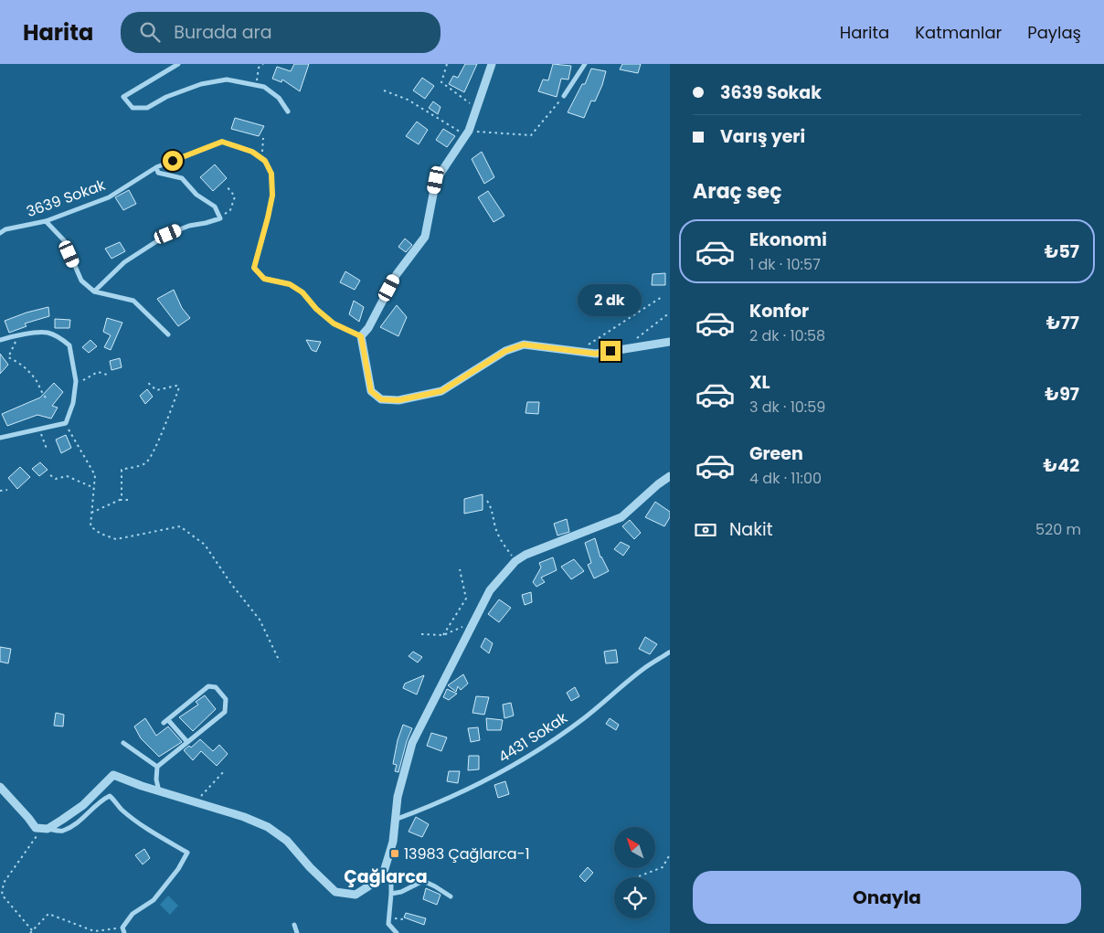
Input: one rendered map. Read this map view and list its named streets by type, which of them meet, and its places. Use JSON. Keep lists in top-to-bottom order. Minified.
{"streets":{"street":["3639 Sokak","4431 Sokak"]},"districts":["Çağlarca"],"places":{"transit":["13983 Çağlarca-1"]},"north":"top left","page":{"header":"Harita","search":"Burada ara","nav":["Harita","Katmanlar","Paylaş"],"banner":["3639 Sokak","Varış yeri"],"heading":"Araç seç","list":[{"name":"Ekonomi","note":"1 dk · 10:57","value":"₺57"},{"name":"Konfor","note":"2 dk · 10:58","value":"₺77"},{"name":"XL","note":"3 dk · 10:59","value":"₺97"},{"name":"Green","note":"4 dk · 11:00","value":"₺42"}],"bubble":"2 dk","pay":["Nakit","520 m"],"buttons":"Onayla"}}
